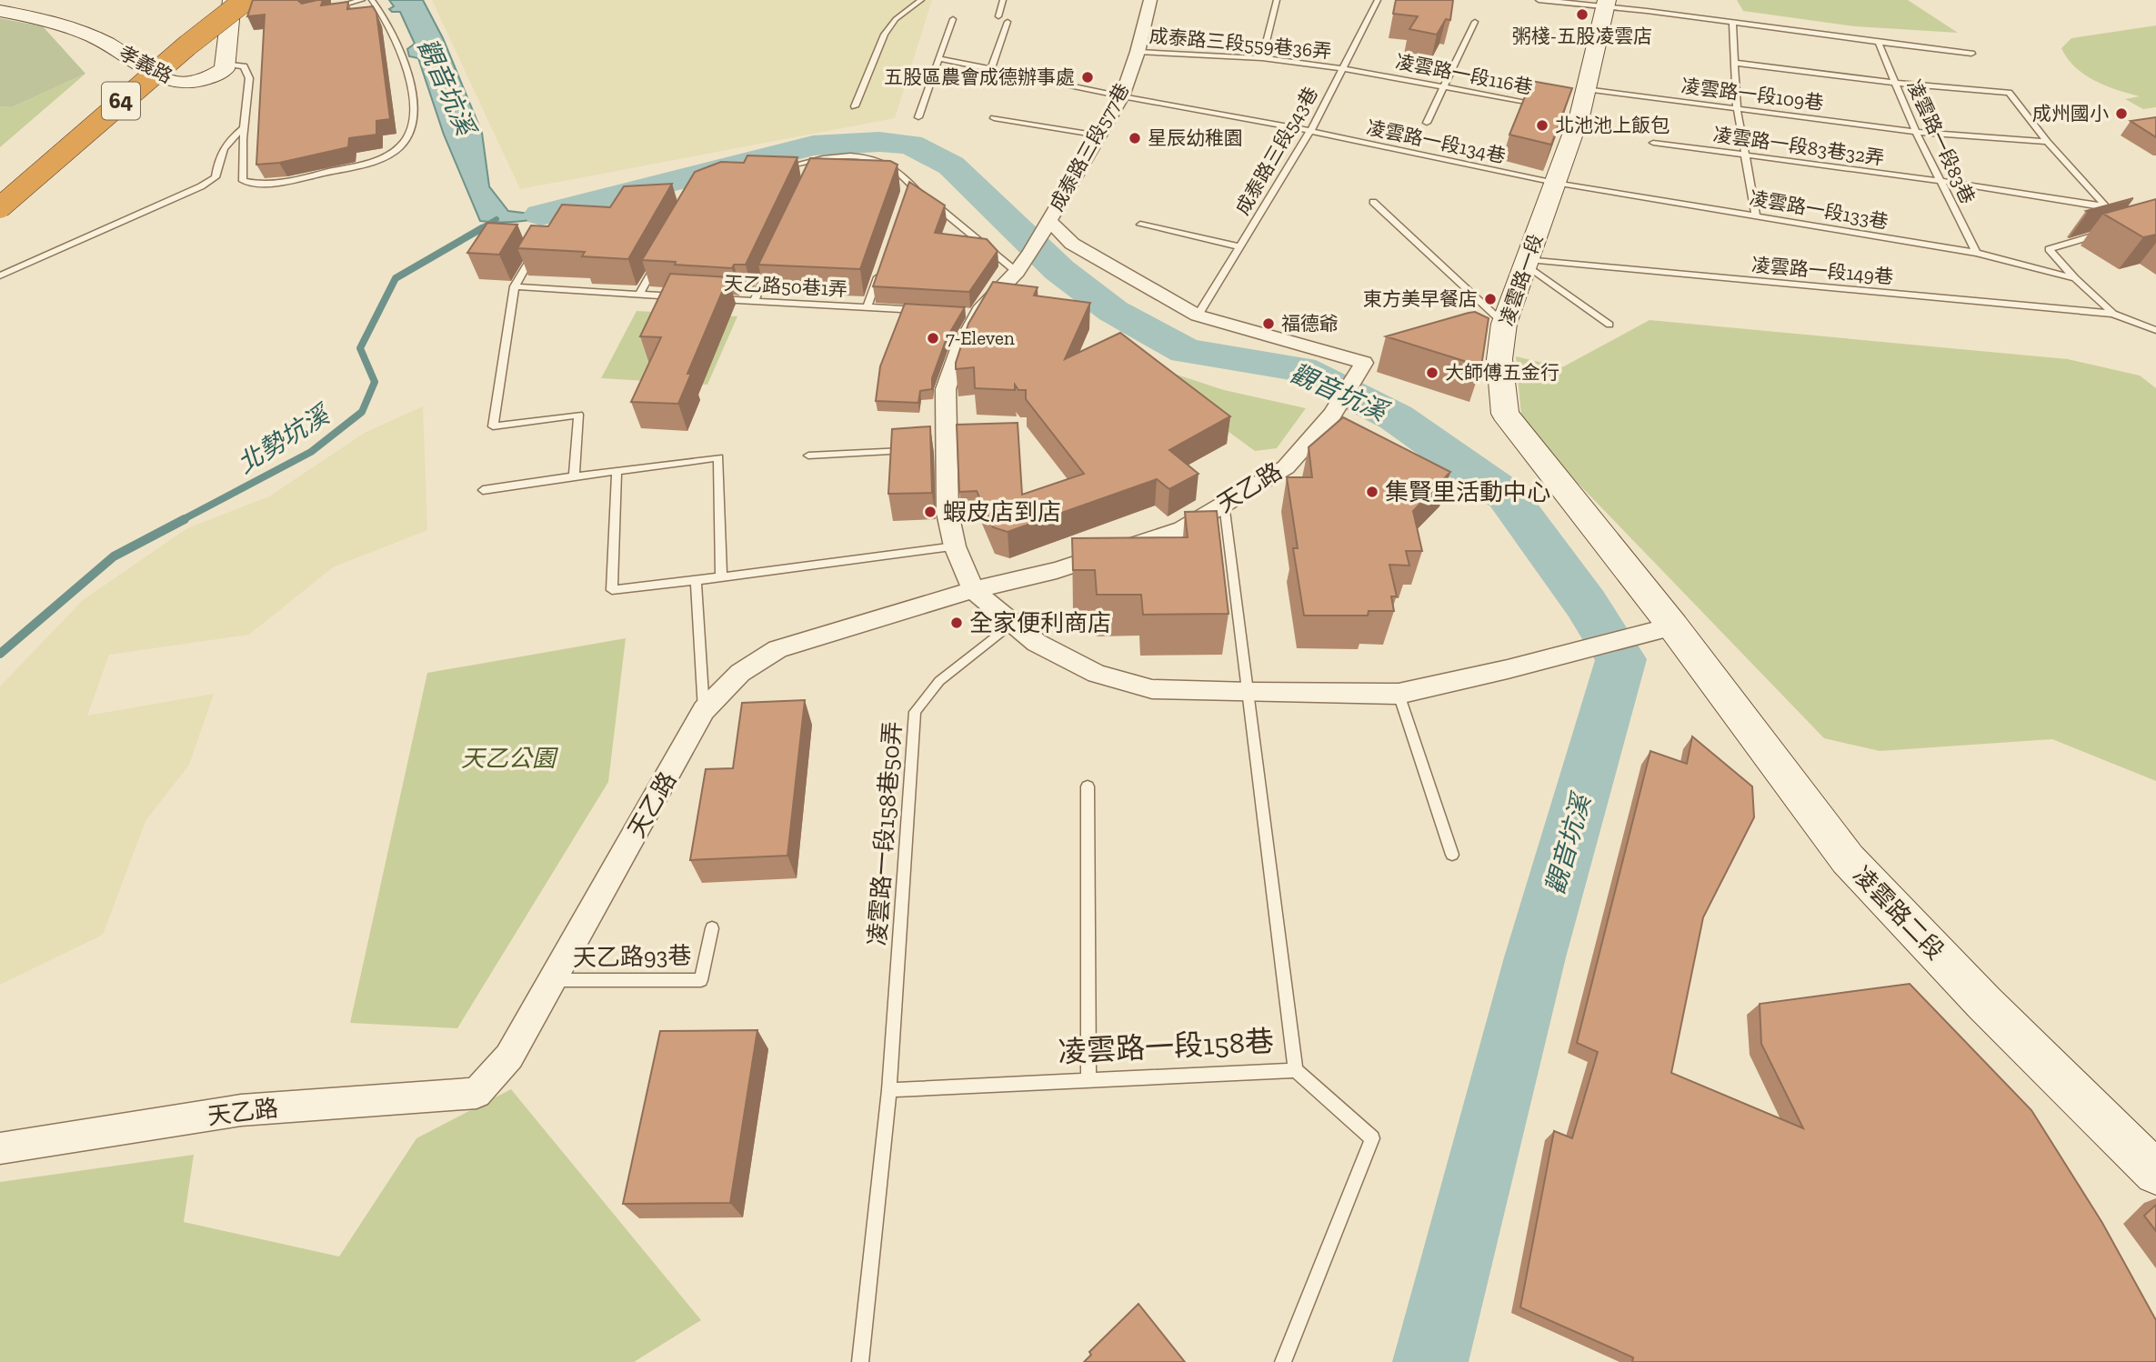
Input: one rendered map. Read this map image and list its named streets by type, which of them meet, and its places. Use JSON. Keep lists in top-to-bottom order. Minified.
{"streets":{"highway":["64"],"street":["孝義路","成泰路三段577巷","凌雲路一段","天乙路","凌雲路二段"],"lane":["成泰路三段559巷36弄","凌雲路一段116巷","凌雲路一段109巷","凌雲路一段134巷","凌雲路一段83巷","凌雲路一段83巷32弄","成泰路三段543巷","凌雲路一段133巷","凌雲路一段149巷","天乙路50巷1弄","凌雲路一段158巷50弄","天乙路93巷","凌雲路一段158巷"]},"crossings":[["成泰路三段559巷36弄","凌雲路一段116巷"],["成泰路三段559巷36弄","成泰路三段577巷"],["成泰路三段559巷36弄","成泰路三段543巷"],["凌雲路一段116巷","成泰路三段543巷"],["凌雲路一段109巷","凌雲路一段83巷"],["凌雲路一段109巷","凌雲路一段"],["凌雲路一段134巷","成泰路三段577巷"],["凌雲路一段134巷","成泰路三段543巷"],["凌雲路一段134巷","凌雲路一段133巷"],["凌雲路一段134巷","凌雲路一段"],["凌雲路一段83巷","凌雲路一段83巷32弄"],["凌雲路一段83巷","凌雲路一段133巷"],["凌雲路一段83巷","凌雲路一段"],["成泰路三段543巷","天乙路"],["凌雲路一段133巷","凌雲路一段"],["凌雲路一段149巷","凌雲路一段"],["凌雲路一段","凌雲路二段"],["天乙路","天乙路93巷"],["天乙路","凌雲路一段158巷"],["凌雲路一段158巷50弄","凌雲路一段158巷"]],"water":["觀音坑溪","北勢坑溪"],"parks":["天乙公園"],"places":["粥棧-五股凌雲店","五股區農會成德辦事處","成州國小","北池池上飯包","星辰幼稚園","東方美早餐店","福德爺","7-Eleven","大師傅五金行","集賢里活動中心","蝦皮店到店","全家便利商店"]}
